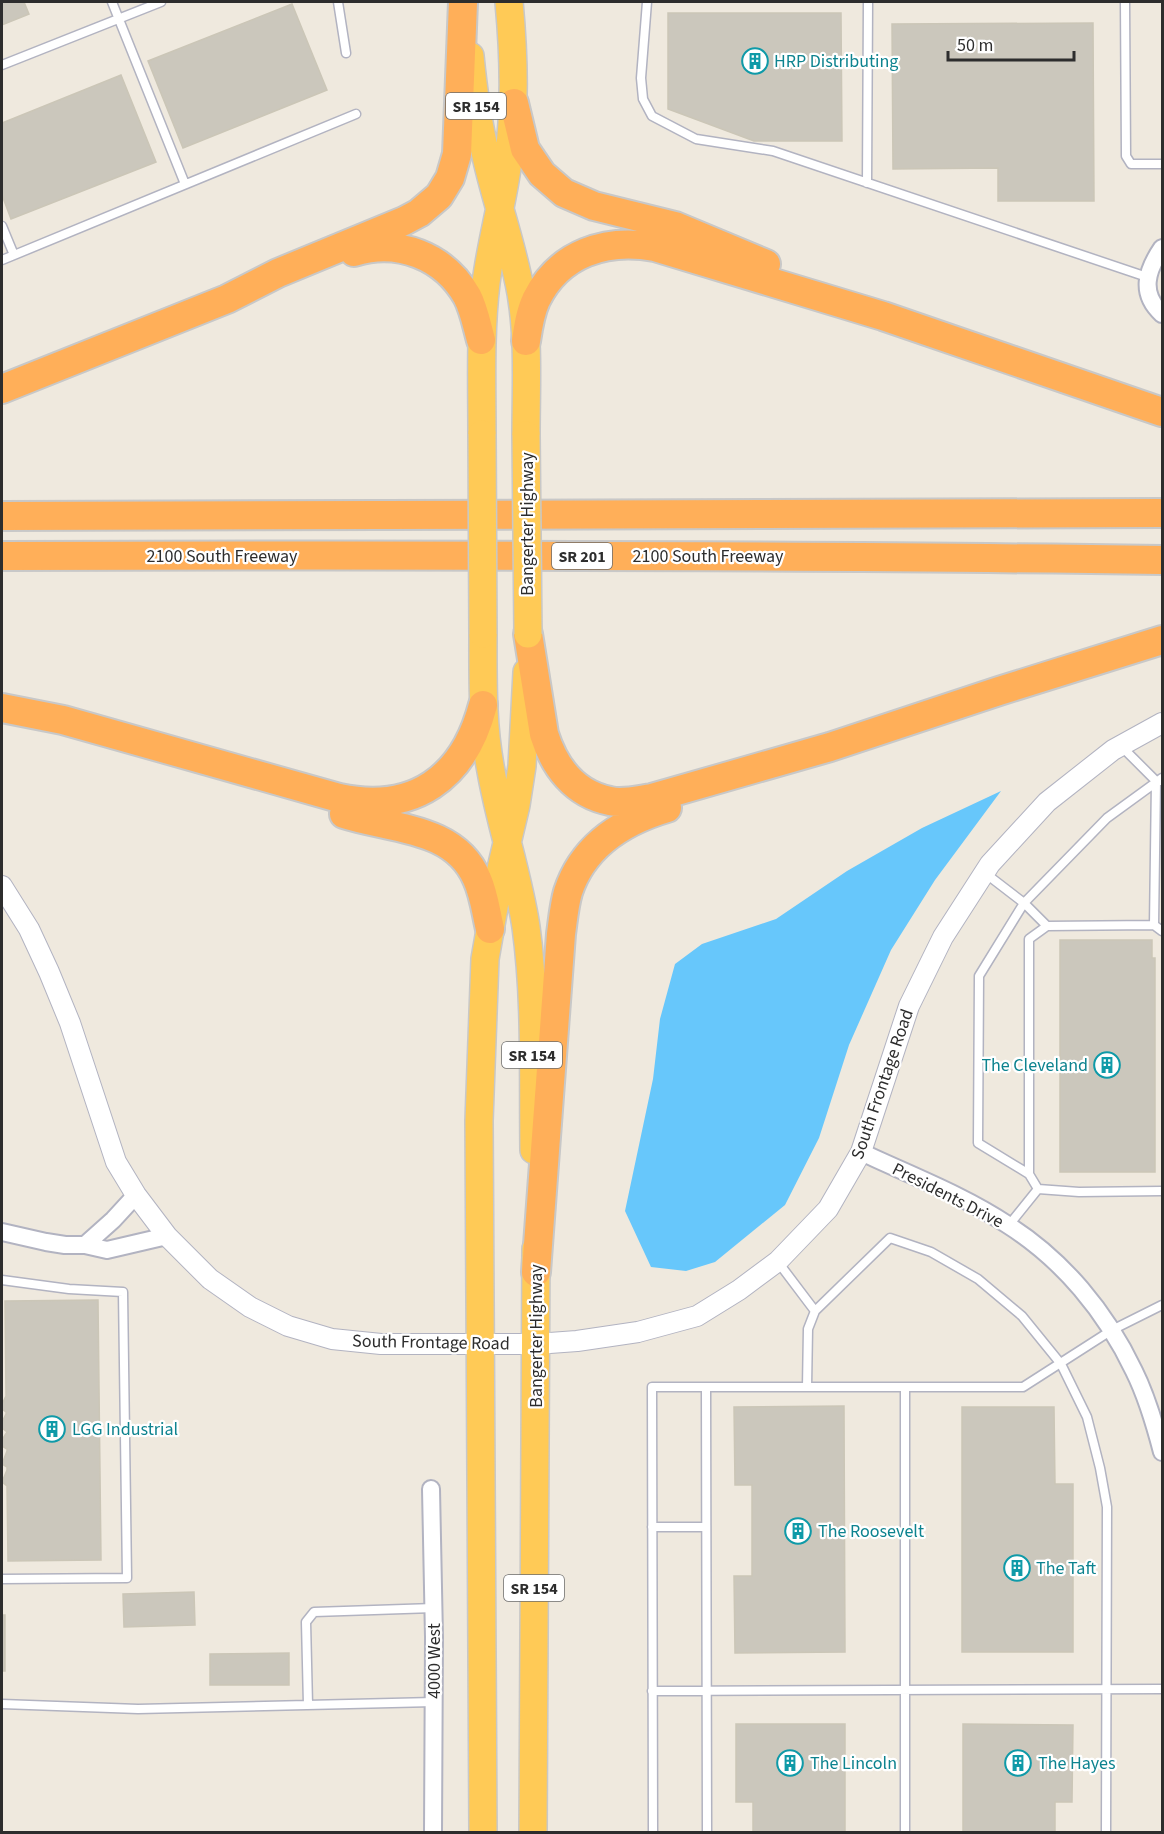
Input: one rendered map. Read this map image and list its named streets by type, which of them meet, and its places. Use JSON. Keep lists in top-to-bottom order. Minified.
{"streets":{"highway":["SR 154","Bangerter Highway","2100 South Freeway","SR 201"],"street":["South Frontage Road","Presidents Drive","4000 West"]},"crossings":[["Bangerter Highway","South Frontage Road"],["South Frontage Road","Presidents Drive"]],"places":{"building":["HRP Distributing","The Cleveland","LGG Industrial","The Roosevelt","The Taft","The Lincoln","The Hayes"]},"scale_bar":"50 m"}
